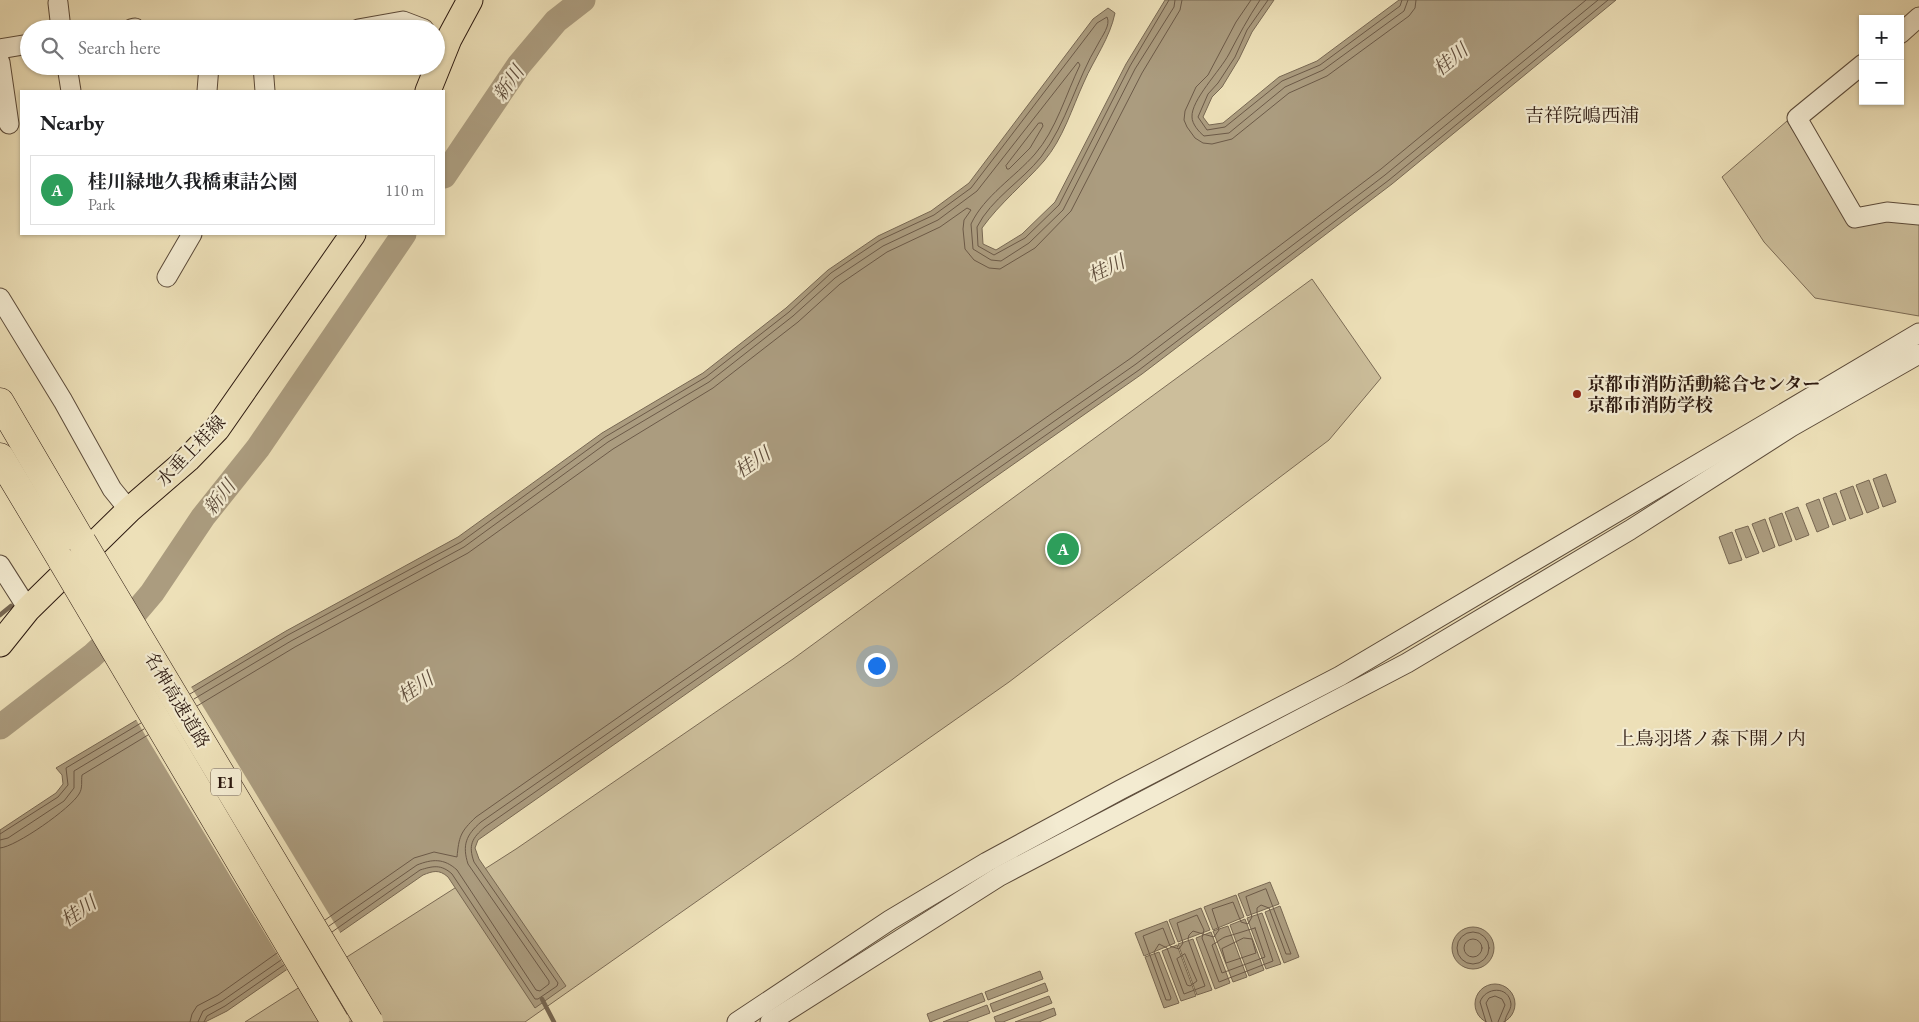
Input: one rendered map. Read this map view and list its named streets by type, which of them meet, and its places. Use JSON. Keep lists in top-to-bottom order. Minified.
{"streets":{"highway":["名神高速道路","E1"],"main road":["水垂上桂線"]},"districts":["吉祥院嶋西浦","上鳥羽塔ノ森下開ノ内"],"water":["桂川","新川"],"places":["京都市消防活動総合センター 京都市消防学校"],"page":{"map_buttons":["+","−"],"search":"Search here","heading":"Nearby","list":[{"mark":"A","name":"桂川緑地久我橋東詰公園","note":"Park","value":"110 m"}],"pins":"A"}}
